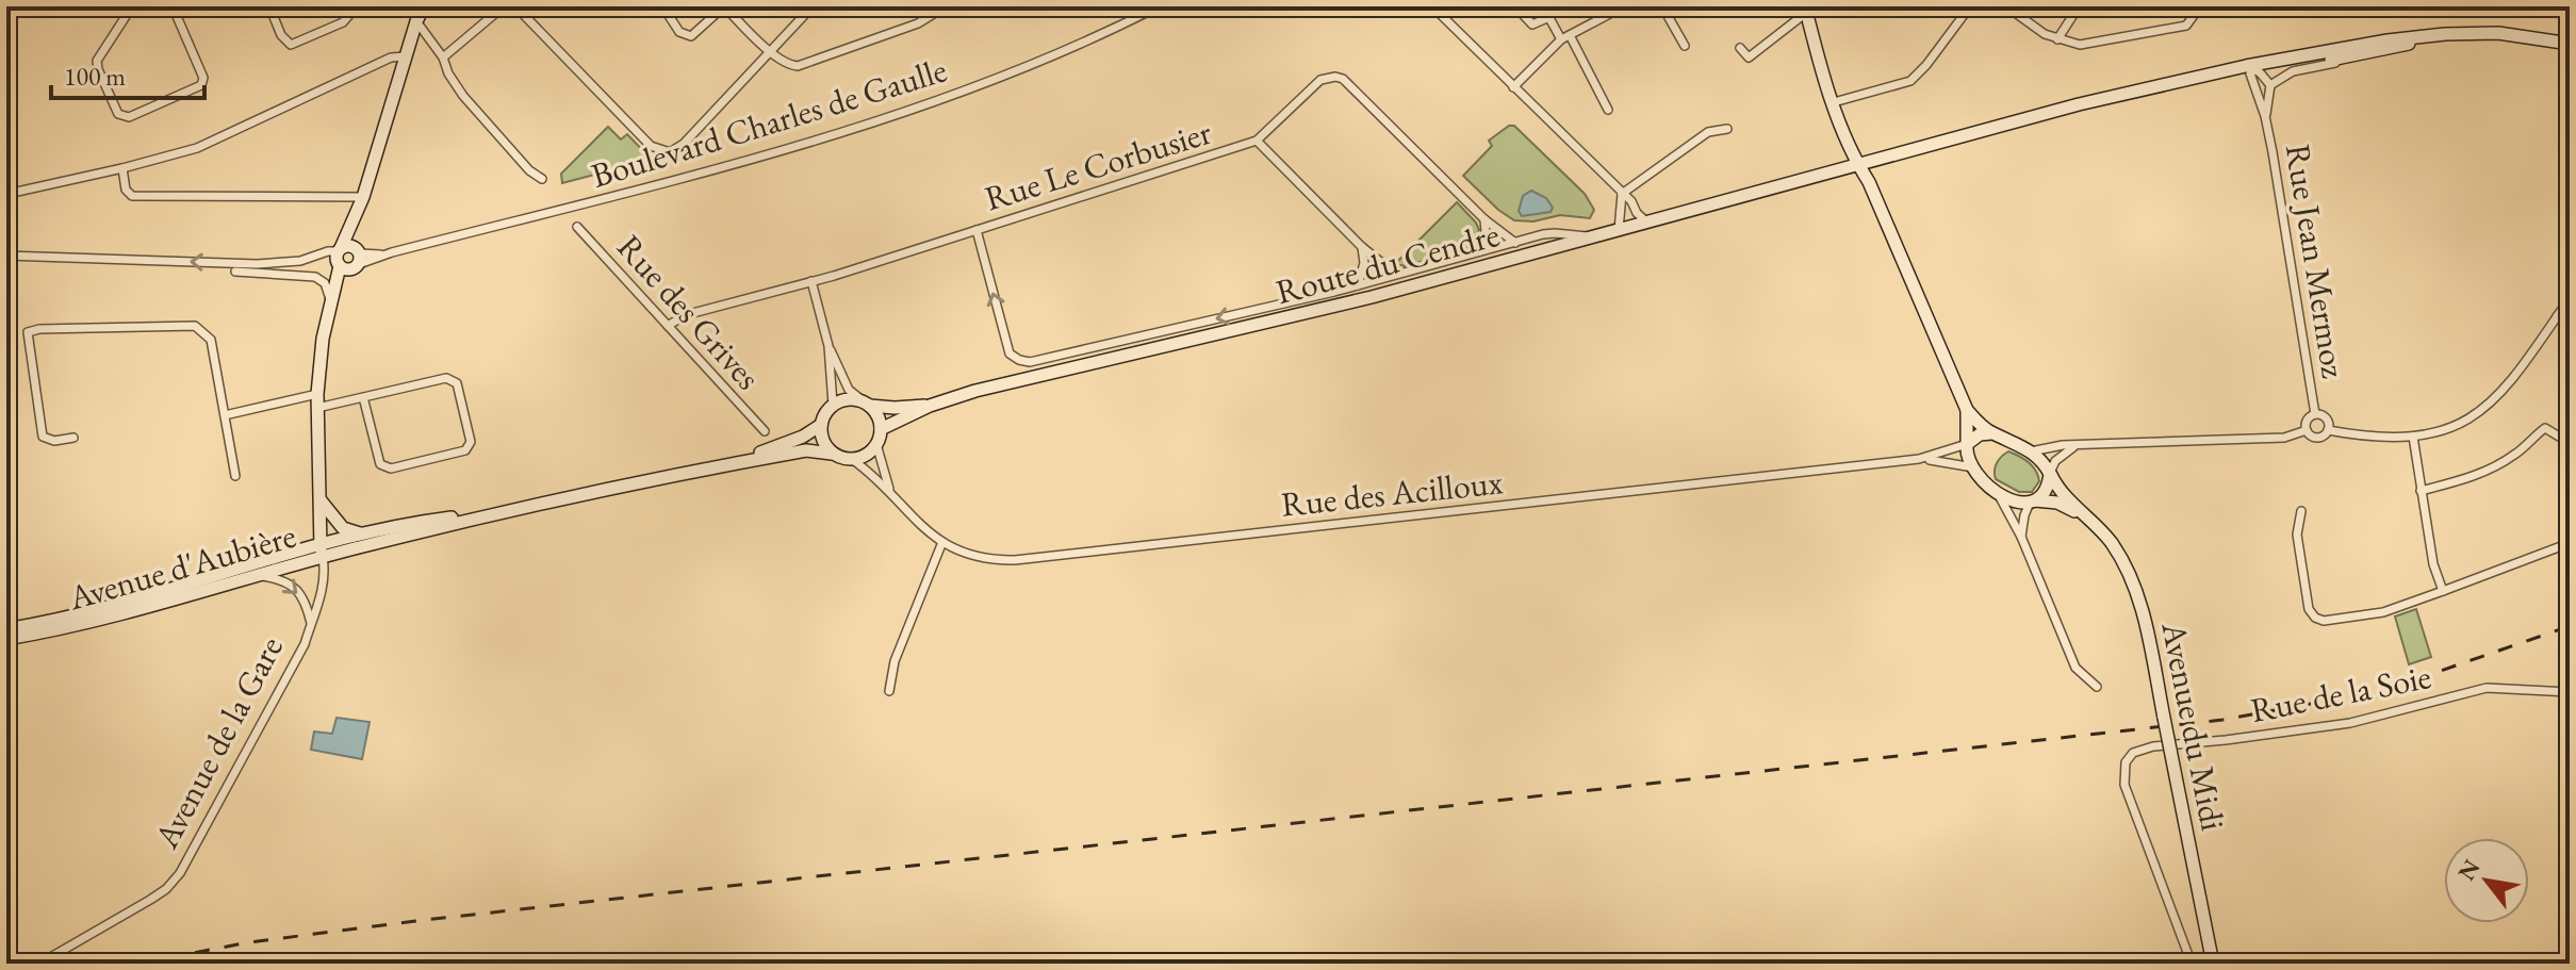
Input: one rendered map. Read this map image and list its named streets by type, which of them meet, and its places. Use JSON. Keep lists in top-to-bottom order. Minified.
{"streets":{"main road":["Route du Cendre","Avenue d'Aubière","Avenue du Midi"],"street":["Boulevard Charles de Gaulle","Rue Le Corbusier","Rue Jean Mermoz","Rue des Grives","Rue des Acilloux","Rue de la Soie","Avenue de la Gare"]},"crossings":[["Rue Le Corbusier","Rue des Grives"],["Rue Jean Mermoz","Route du Cendre"],["Route du Cendre","Rue des Acilloux"],["Rue des Acilloux","Avenue du Midi"],["Avenue d'Aubière","Avenue de la Gare"]],"scale_bar":"100 m","north":"top left"}
